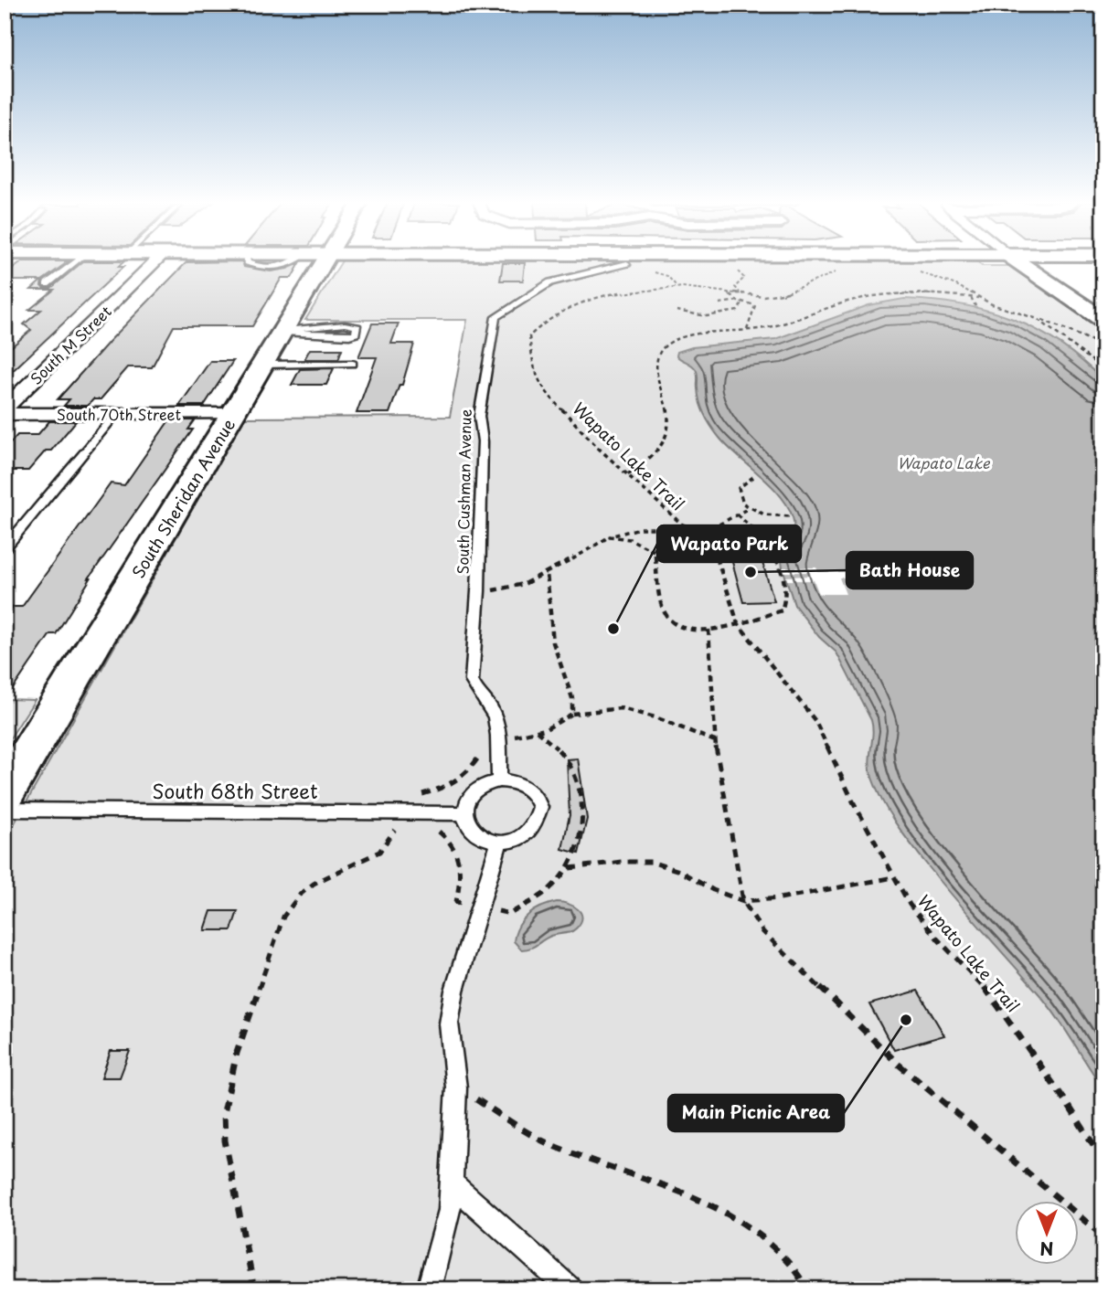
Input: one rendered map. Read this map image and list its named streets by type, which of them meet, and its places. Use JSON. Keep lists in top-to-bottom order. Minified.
{"streets":{"main road":["South Sheridan Avenue"],"street":["South M Street","South 70th Street"],"lane":["South Cushman Avenue","South 68th Street"],"path":["Wapato Lake Trail"]},"crossings":[["South 70th Street","South Sheridan Avenue"],["South Cushman Avenue","South 68th Street"]],"water":["Wapato Lake"],"places":["Bath House","Wapato Park","Main Picnic Area"],"north":"bottom"}
